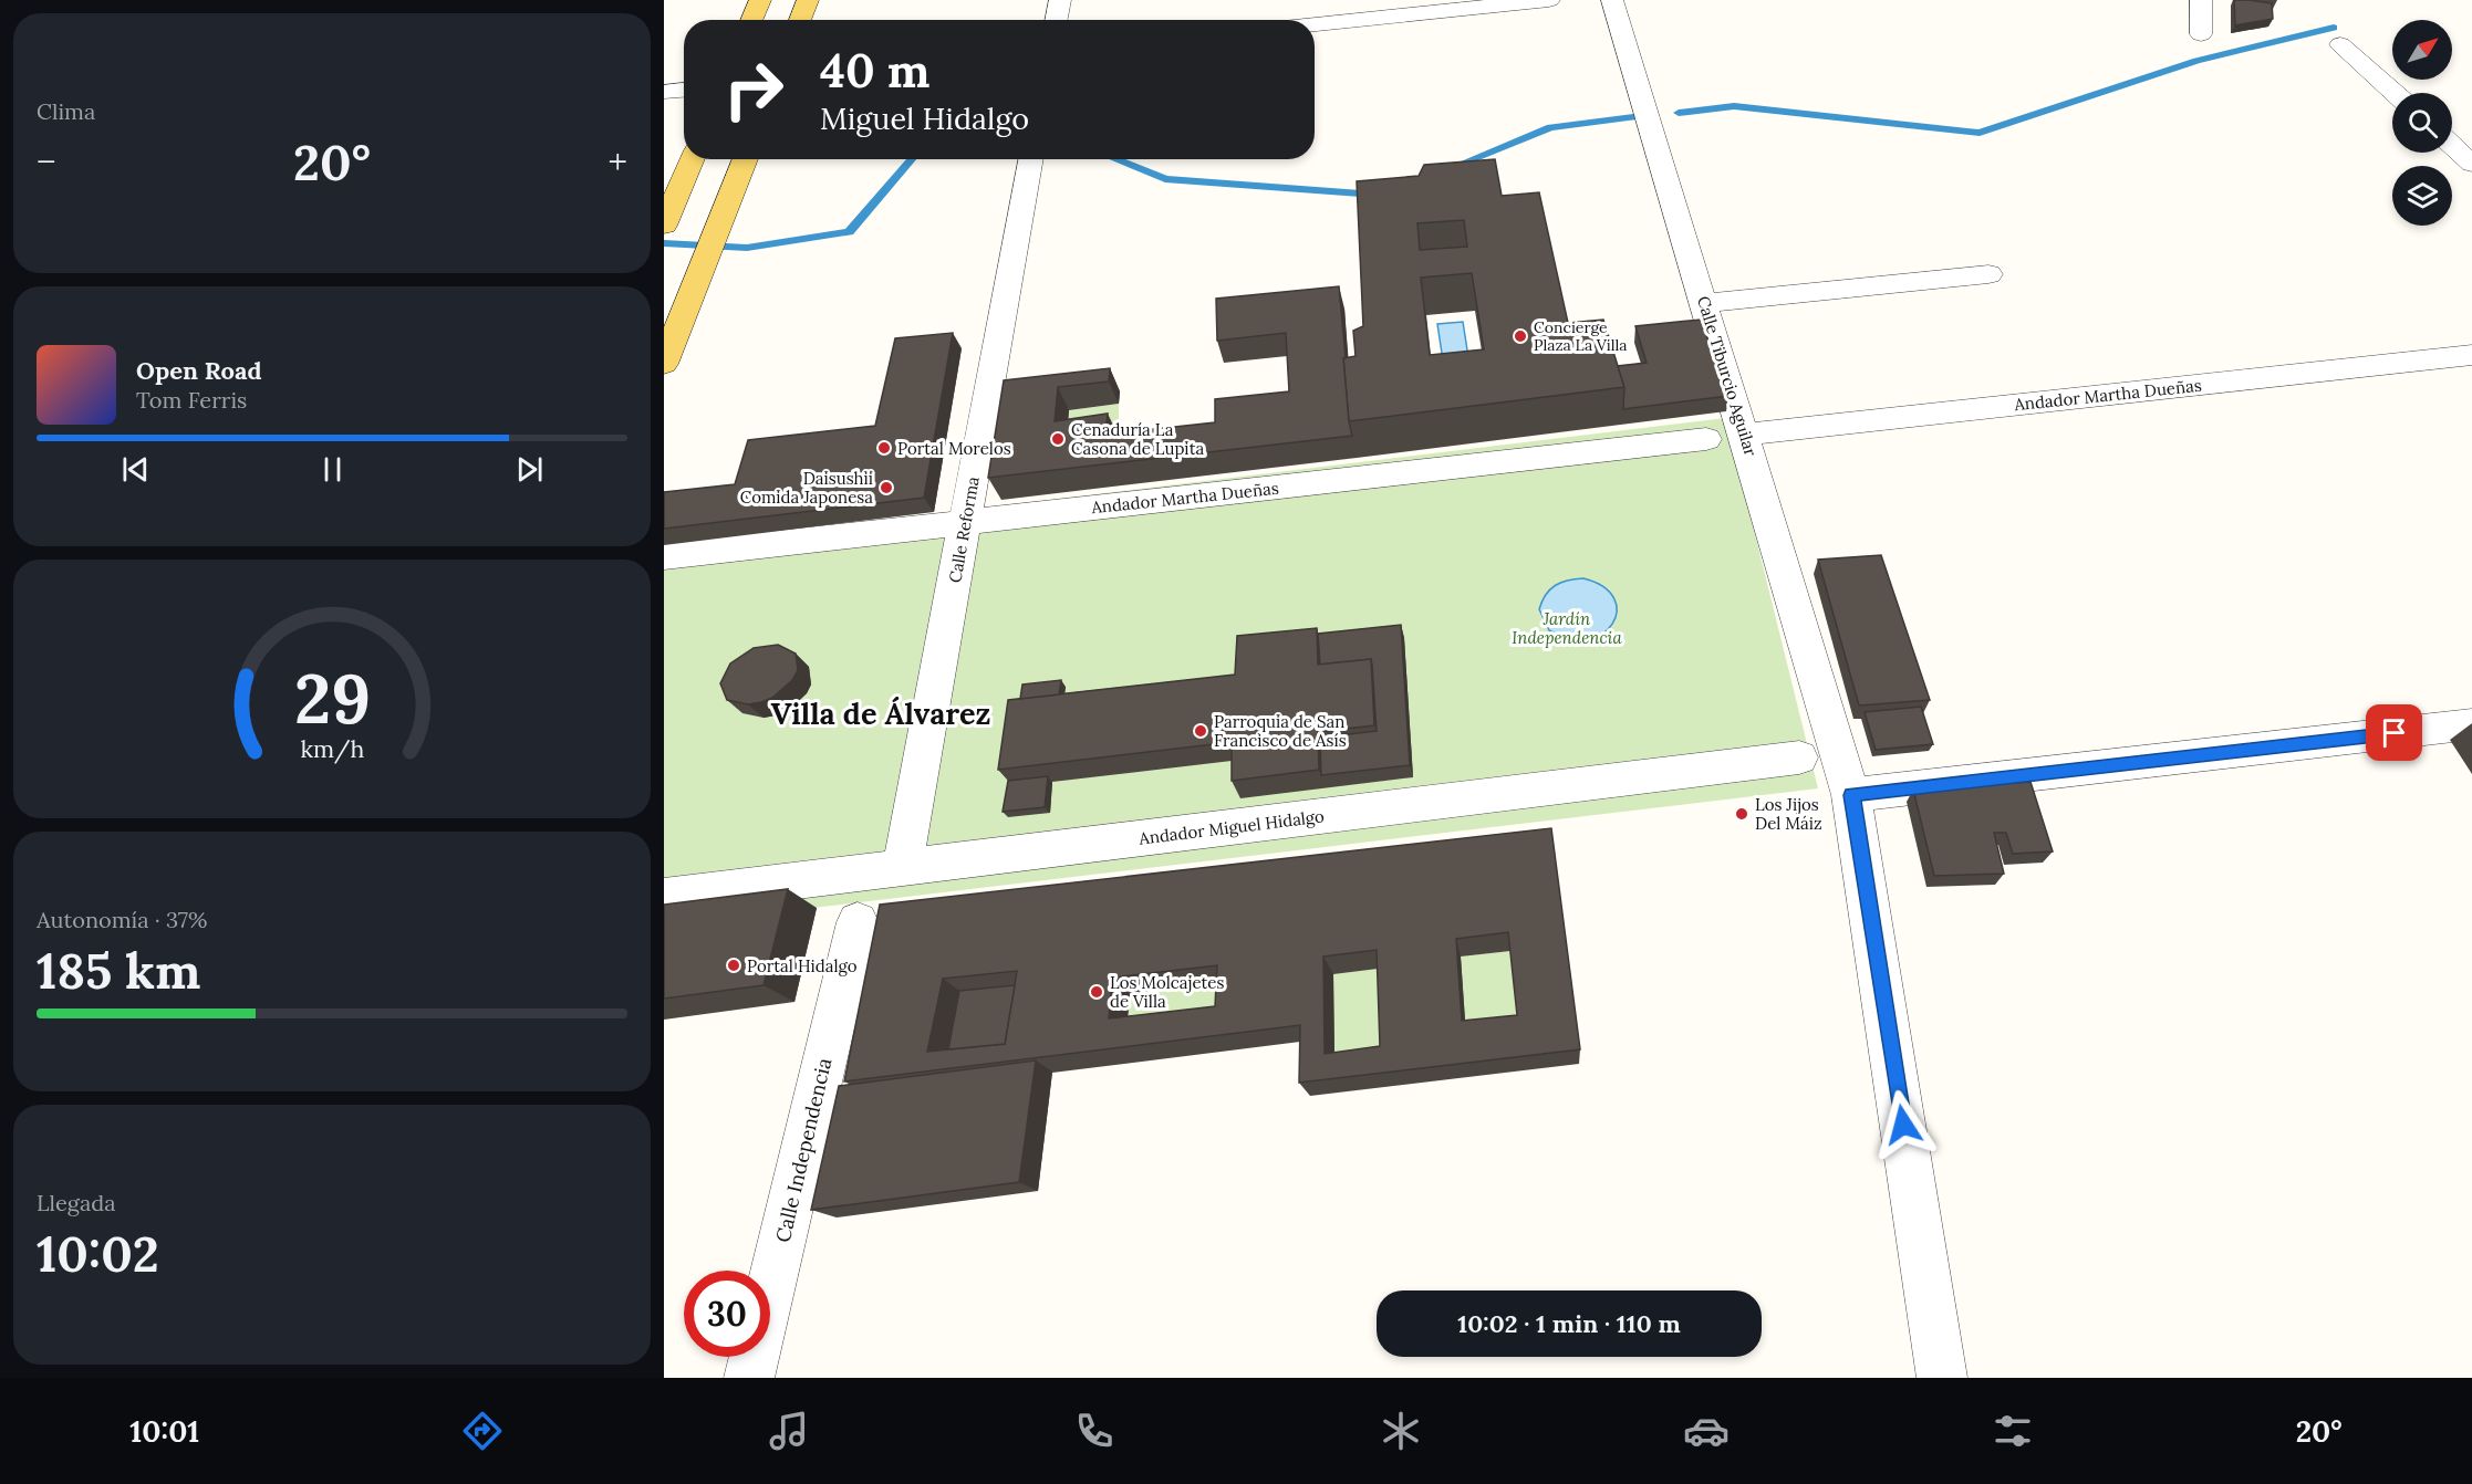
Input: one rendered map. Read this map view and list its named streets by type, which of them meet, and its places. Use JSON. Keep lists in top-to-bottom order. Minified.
{"streets":{"street":["Calle Tiburcio Aguilar","Andador Martha Dueñas","Calle Reforma","Andador Miguel Hidalgo","Calle Independencia"]},"crossings":[["Calle Tiburcio Aguilar","Andador Martha Dueñas"],["Andador Martha Dueñas","Calle Reforma"],["Calle Reforma","Andador Miguel Hidalgo"]],"districts":["Villa de Álvarez"],"parks":["Jardín Independencia"],"places":["Concierge Plaza La Villa","Cenaduría La Casona de Lupita","Portal Morelos","Daisushii Comida Japonesa","Parroquia de San Francisco de Asís","Los Jijos Del Máiz","Portal Hidalgo","Los Molcajetes de Villa"],"north":"top right","page":{"tile":["Clima",["Autonomía · 37%","185 km"],["Llegada","10:02"]],"turn":["40 m","Miguel Hidalgo"],"heat":["−","20°","+"],"song":["Open Road","Tom Ferris"],"limit":"30","trip":"10:02 · 1 min · 110 m","tabs":["10:01","20°"],"gauge":["29","km/h"]}}
